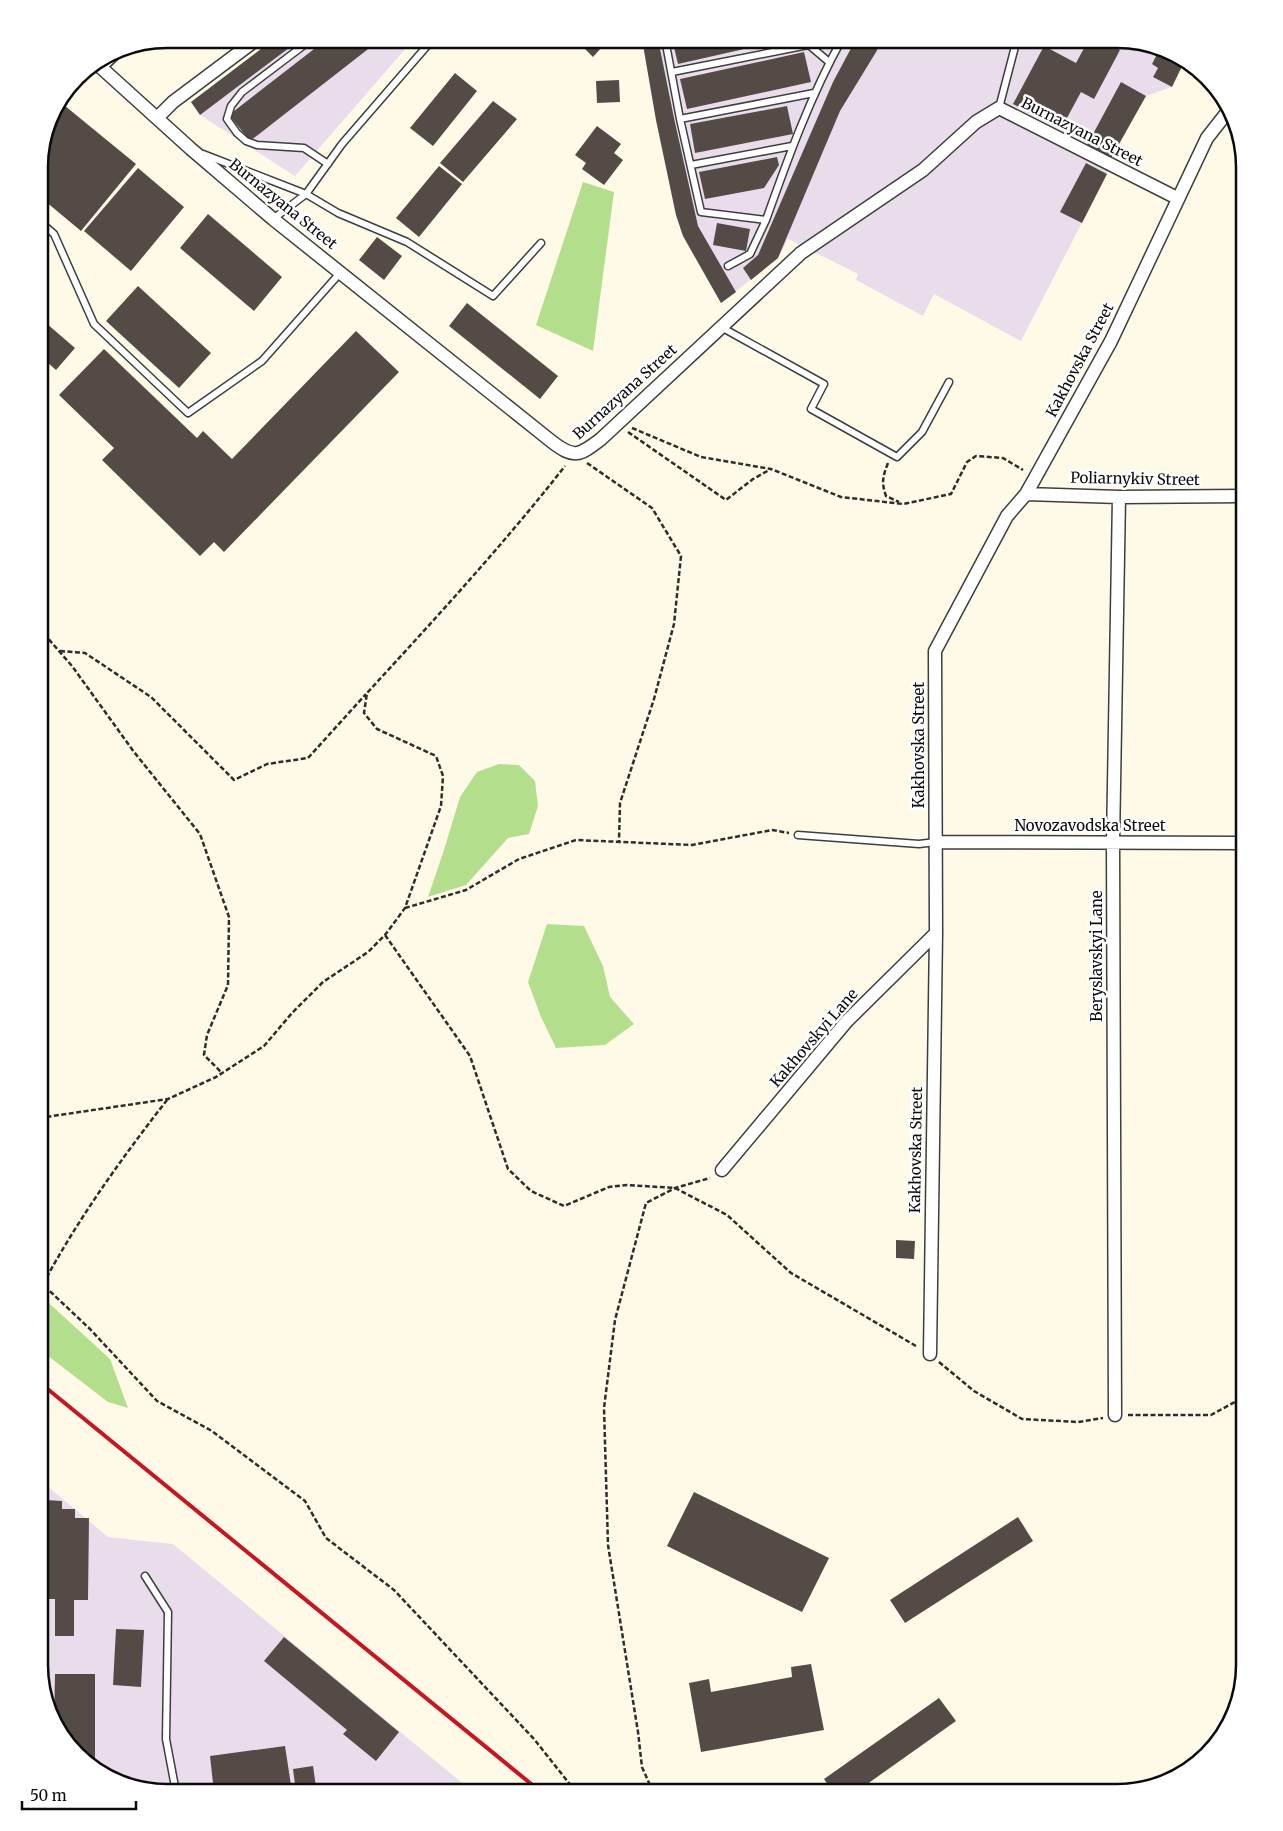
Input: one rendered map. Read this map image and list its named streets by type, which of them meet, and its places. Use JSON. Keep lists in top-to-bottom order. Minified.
{"streets":{"street":["Burnazyana Street","Kakhovska Street","Poliarnykiv Street","Novozavodska Street","Beryslavskyi Lane","Kakhovskyi Lane"]},"crossings":[["Burnazyana Street","Kakhovska Street"],["Kakhovska Street","Poliarnykiv Street"],["Kakhovska Street","Novozavodska Street"],["Kakhovska Street","Kakhovskyi Lane"],["Poliarnykiv Street","Beryslavskyi Lane"],["Novozavodska Street","Beryslavskyi Lane"]],"scale_bar":"50 m"}
